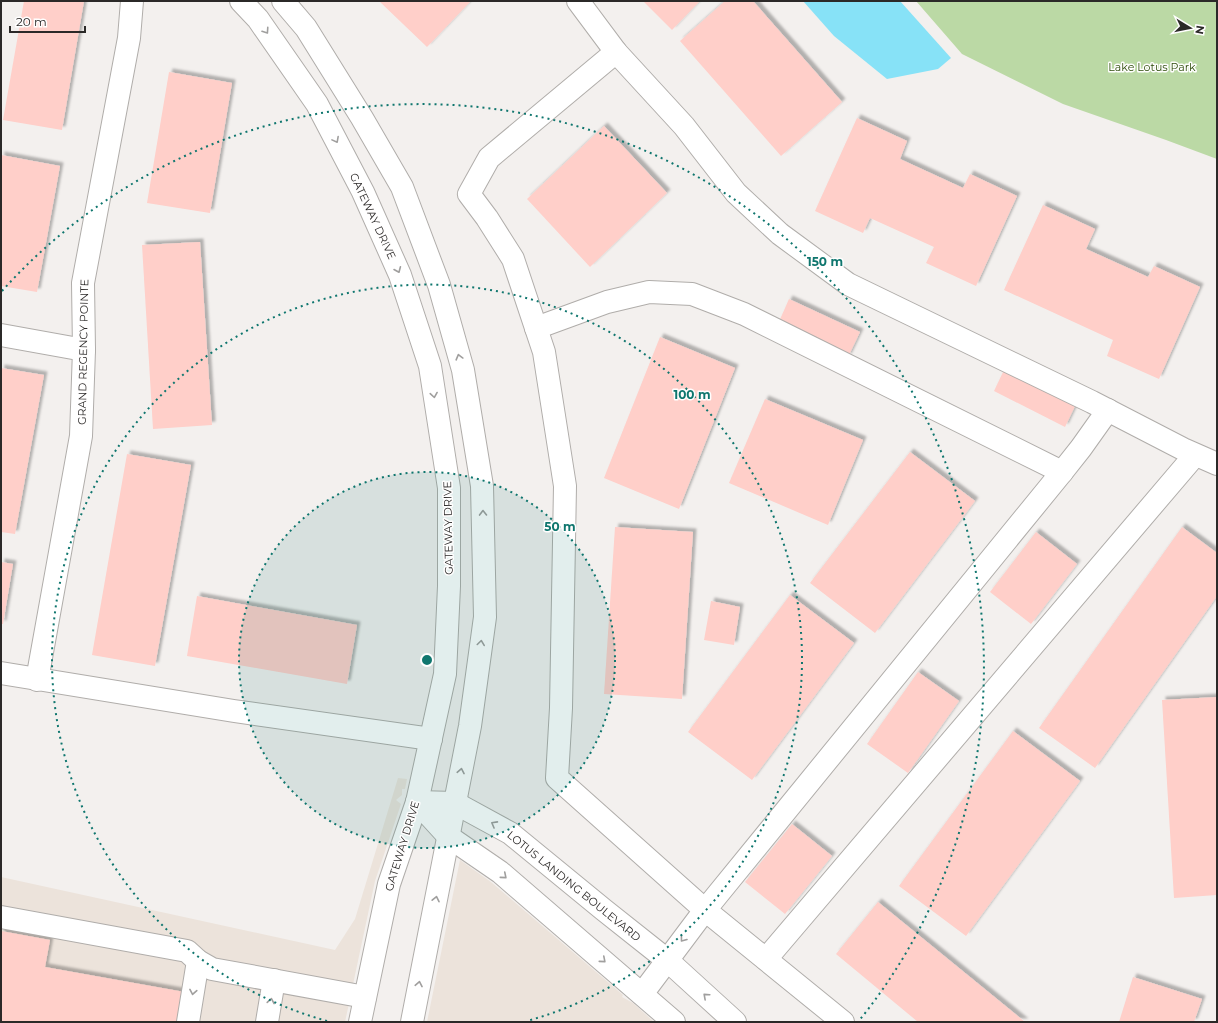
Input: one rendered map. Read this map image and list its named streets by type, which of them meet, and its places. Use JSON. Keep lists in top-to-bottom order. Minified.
{"streets":{"street":["GATEWAY DRIVE","GRAND REGENCY POINTE","LOTUS LANDING BOULEVARD"]},"crossings":[["GATEWAY DRIVE","LOTUS LANDING BOULEVARD"]],"parks":["Lake Lotus Park"],"scale_bar":"20 m","north":"right","rings":["150 m","100 m","50 m"]}
